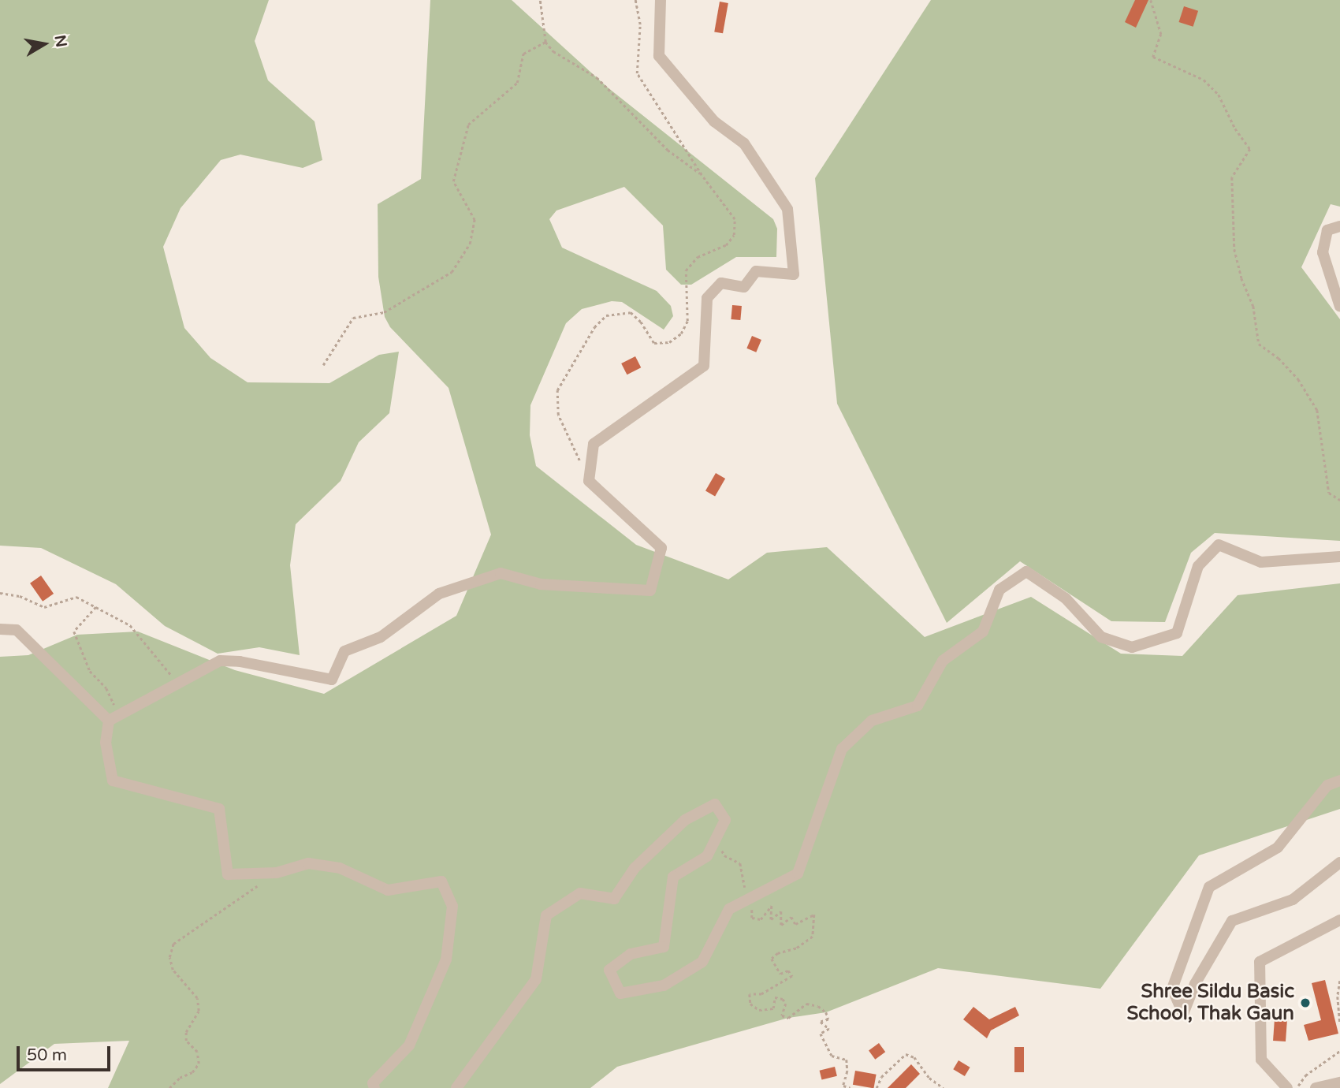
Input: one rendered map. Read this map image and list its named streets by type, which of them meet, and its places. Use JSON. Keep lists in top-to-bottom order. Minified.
{"places":["Shree Sildu Basic School, Thak Gaun"],"scale_bar":"50 m","north":"right"}
